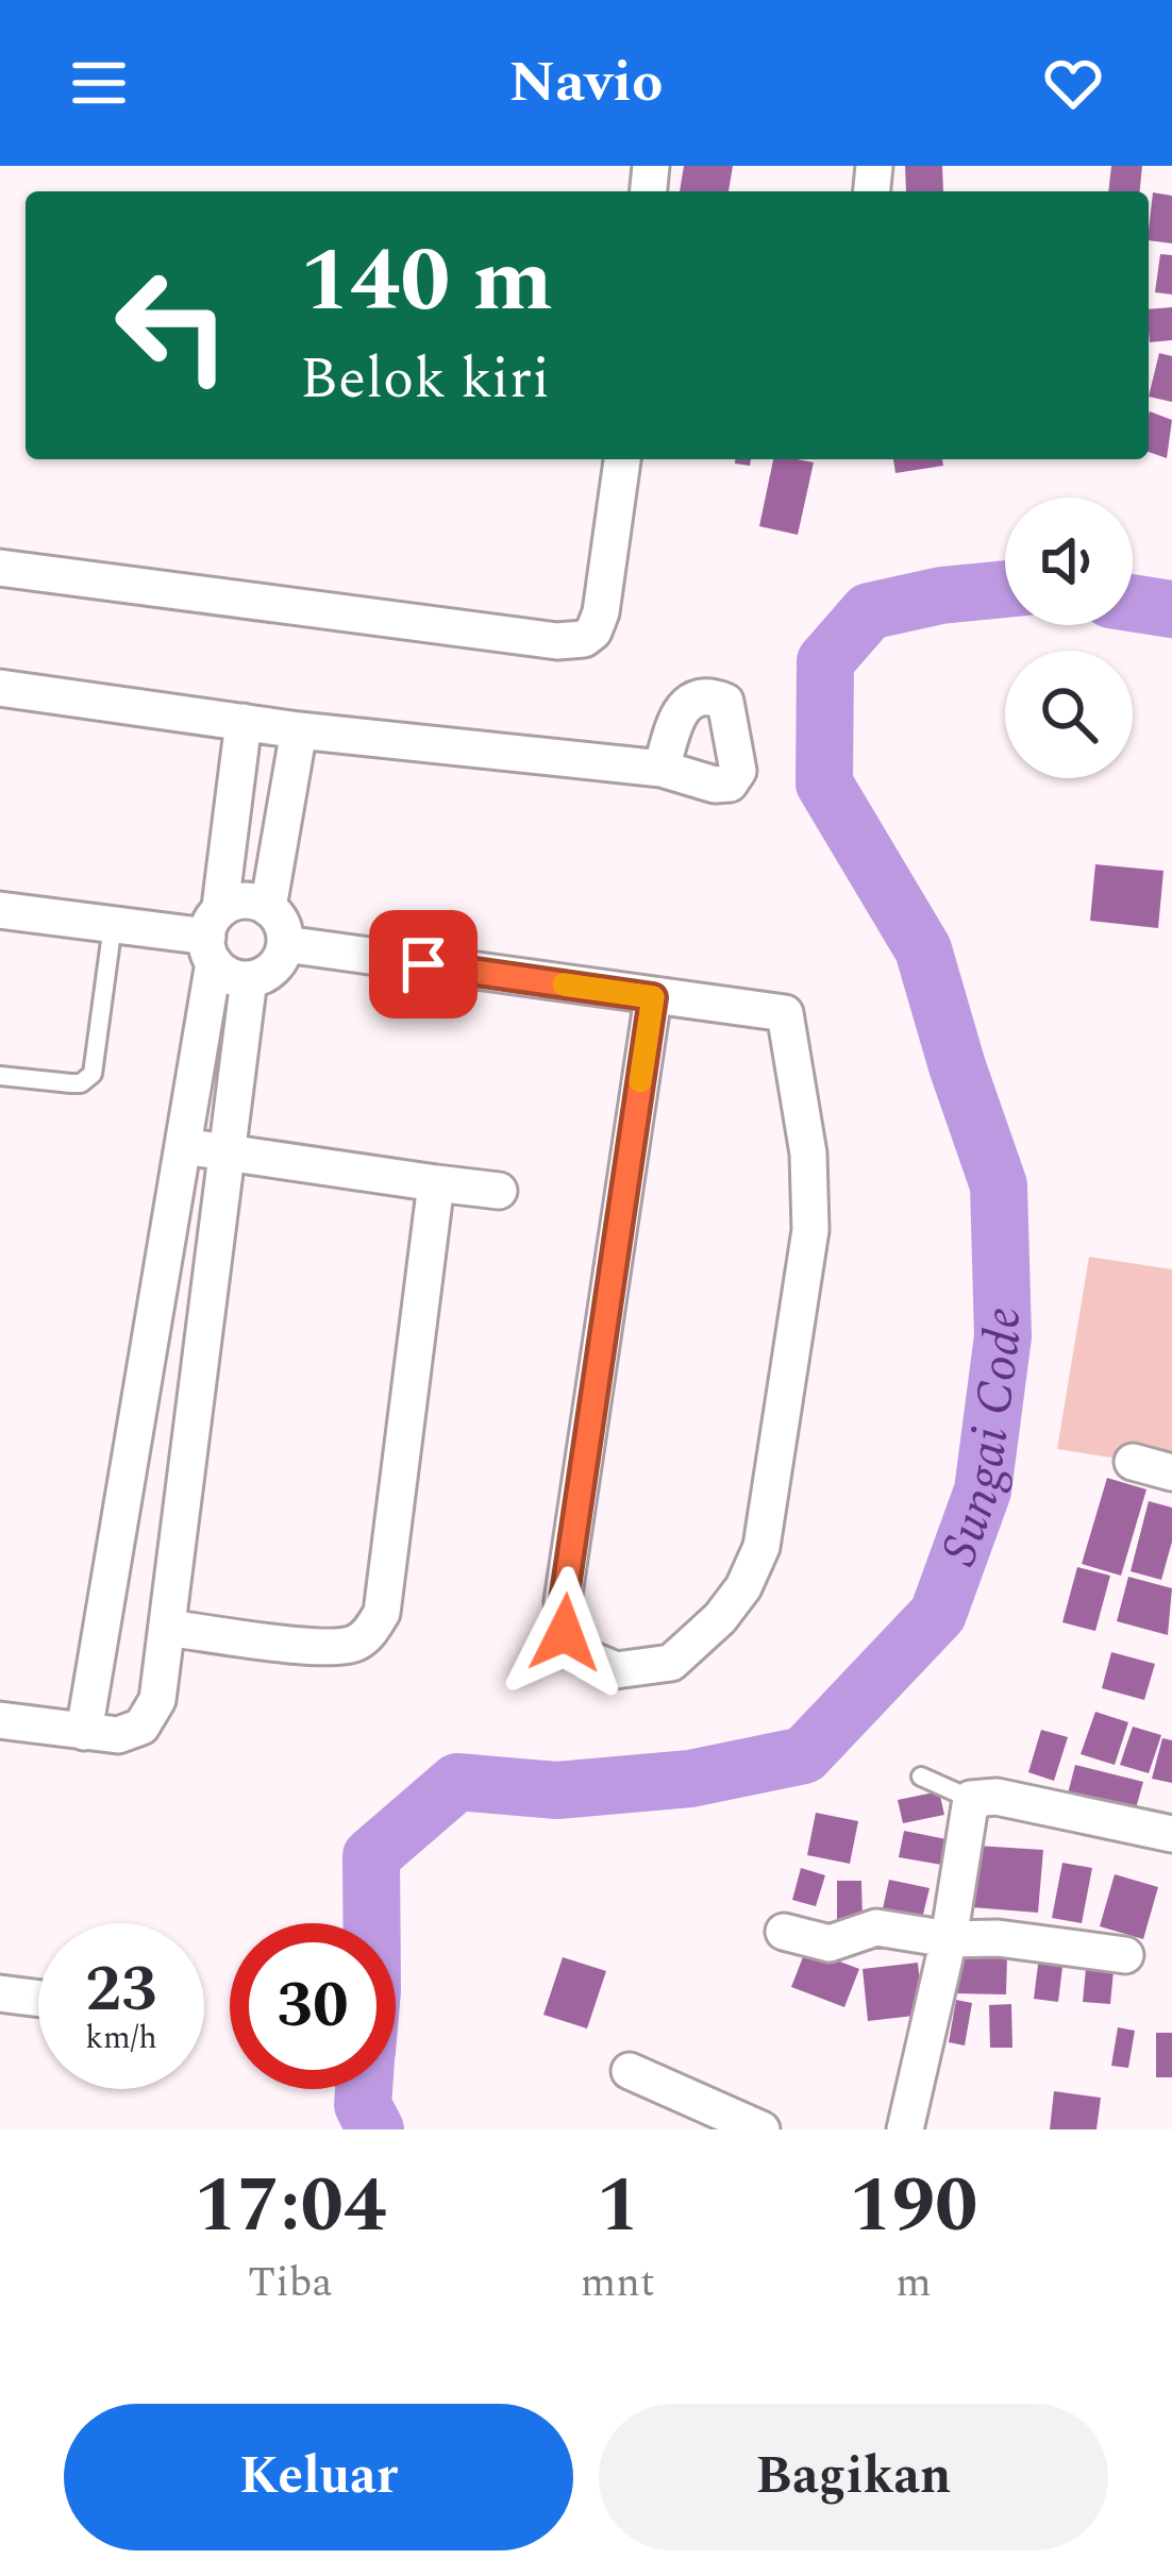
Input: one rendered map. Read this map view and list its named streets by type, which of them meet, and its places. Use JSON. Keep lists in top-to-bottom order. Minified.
{"water":["Sungai Code"],"page":{"header":"Navio","turn":["140 m","Belok kiri"],"speed":"23 km/h","limit":"30","eta":["17:04","Tiba","1","mnt","190","m"],"buttons":["Keluar","Bagikan"]}}
